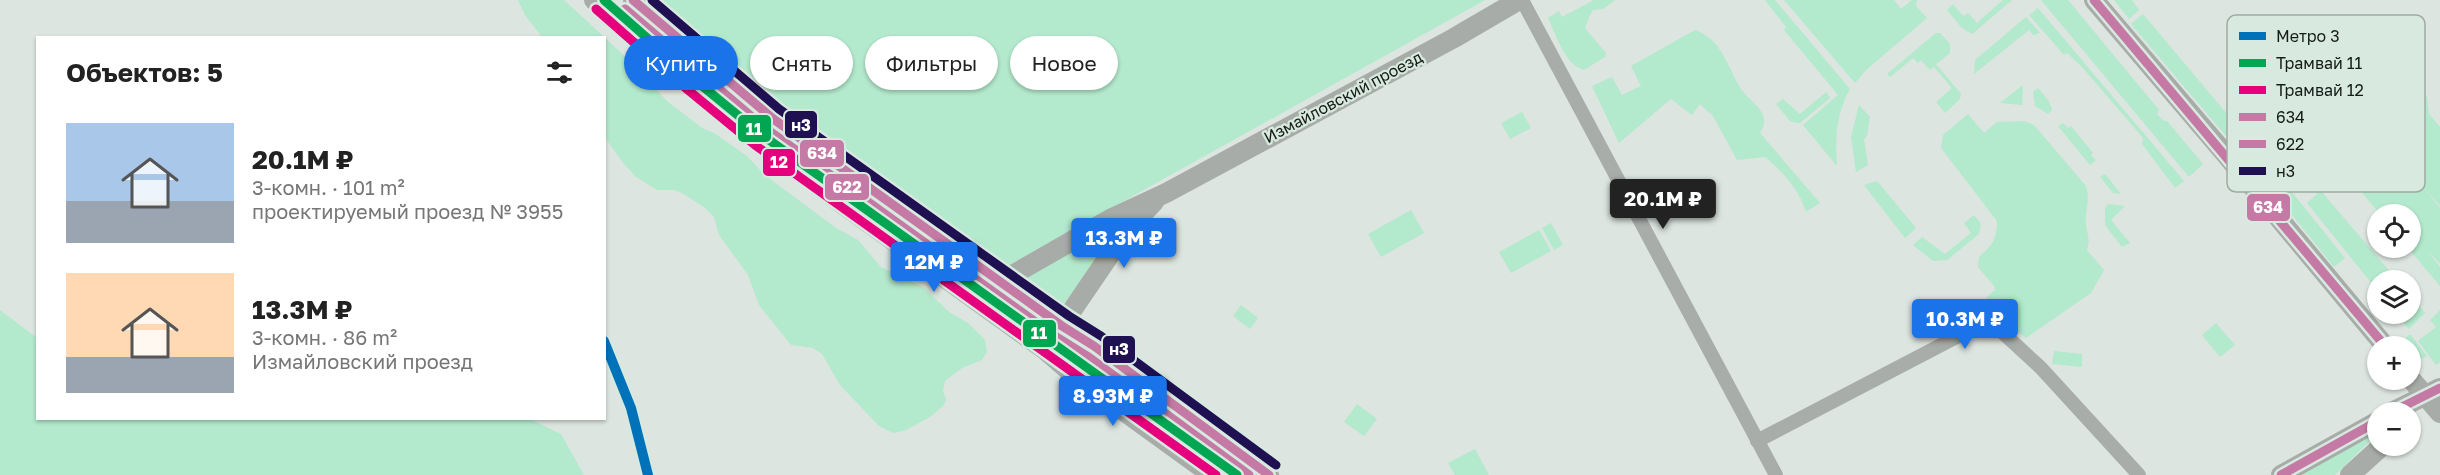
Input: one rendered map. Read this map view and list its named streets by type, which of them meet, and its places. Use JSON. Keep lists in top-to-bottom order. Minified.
{"streets":{"main road":["Измайловский проезд"]},"lines":["tram line 11","transit line 634","transit line н3","tram line 12","transit line 622","metro line 3"],"legend":["Метро 3","Трамвай 11","Трамвай 12","634","622","н3"],"page":{"chip":["Купить","Снять","Фильтры","Новое"],"heading":"Объектов: 5","list":[{"name":"20.1M ₽","note":"3-комн. · 101 m² · проектируемый проезд № 3955"},{"name":"13.3M ₽","note":"3-комн. · 86 m² · Измайловский проезд"}],"price":["20.1M ₽","13.3M ₽","12M ₽","10.3M ₽","8.93M ₽"],"map_buttons":["+","−"]}}
